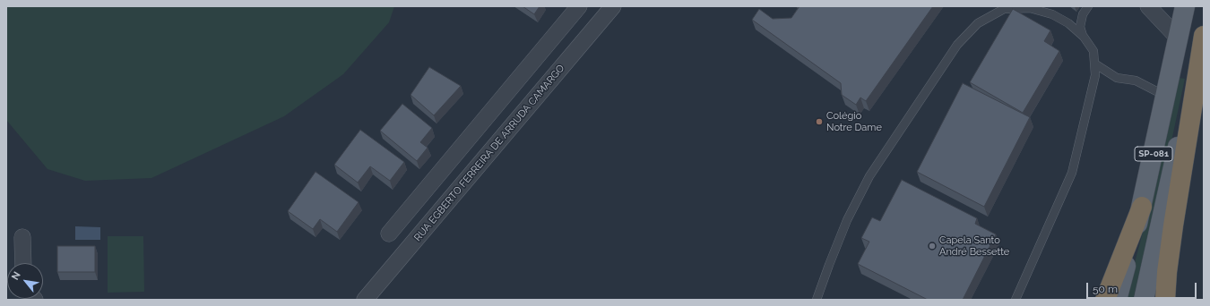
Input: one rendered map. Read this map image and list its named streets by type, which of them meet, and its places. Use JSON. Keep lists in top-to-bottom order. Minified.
{"streets":{"main road":["SP-081"],"street":["RUA EGBERTO FERREIRA DE ARRUDA CAMARGO"]},"places":["Colégio Notre Dame","Capela Santo André Bessette"],"scale_bar":"50 m","north":"top left"}
